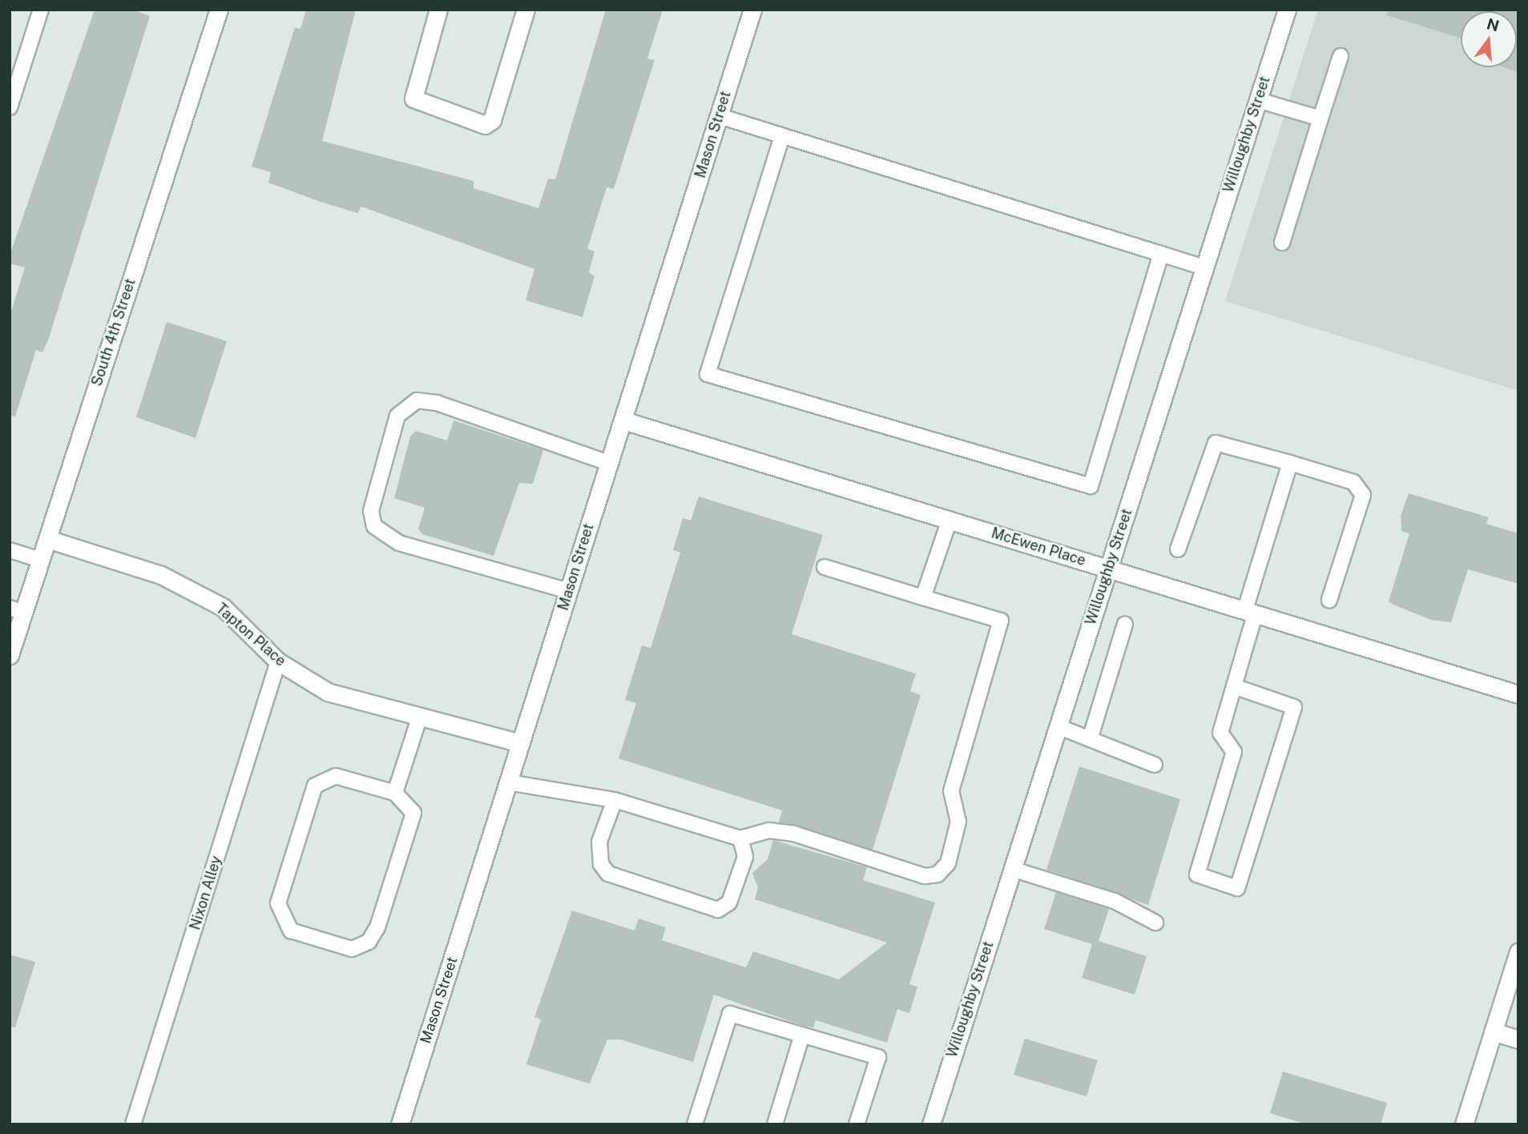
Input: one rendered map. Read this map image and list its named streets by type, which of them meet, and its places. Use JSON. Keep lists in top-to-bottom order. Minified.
{"streets":{"street":["Mason Street","Willoughby Street","South 4th Street","McEwen Place","Tapton Place"],"lane":["Nixon Alley"]},"crossings":[["Mason Street","McEwen Place"],["Mason Street","Tapton Place"],["Willoughby Street","McEwen Place"],["South 4th Street","Tapton Place"],["Tapton Place","Nixon Alley"]],"north":"top"}
